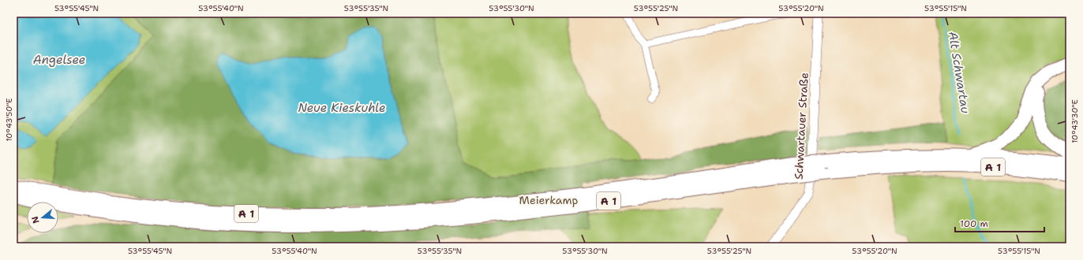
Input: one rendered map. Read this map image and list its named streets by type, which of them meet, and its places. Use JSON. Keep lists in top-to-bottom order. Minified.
{"streets":{"highway":["A 1"],"street":["Schwartauer Straße"]},"water":["Angelsee","Alt Schwartau","Neue Kieskuhle"],"parks":["Meierkamp"],"scale_bar":"100 m","north":"left","coordinates":["53°55'45\"N","53°55'40\"N","53°55'35\"N","53°55'30\"N","53°55'25\"N","53°55'20\"N","53°55'15\"N","10°43'50\"E","10°43'30\"E"]}
